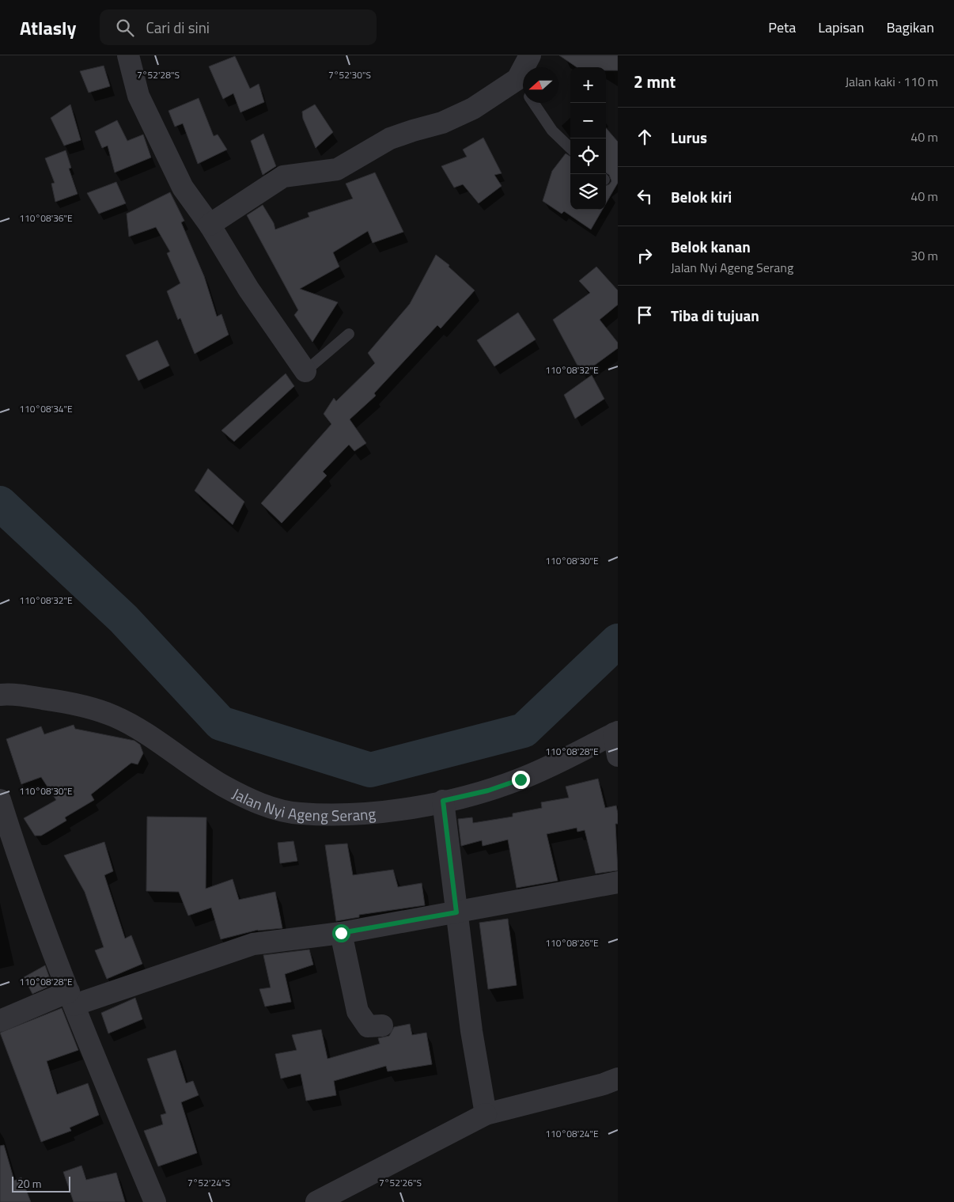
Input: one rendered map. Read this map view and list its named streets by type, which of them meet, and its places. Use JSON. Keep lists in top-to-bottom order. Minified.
{"streets":{"street":["Jalan Nyi Ageng Serang"]},"scale_bar":"20 m","north":"left","page":{"header":"Atlasly","search":"Cari di sini","nav":["Peta","Lapisan","Bagikan"],"heading":["2 mnt","Jalan kaki · 110 m"],"map_buttons":["+","−"],"list":[["Lurus","40 m"],["Belok kiri","40 m"],["Belok kanan","Jalan Nyi Ageng Serang","30 m"],"Tiba di tujuan"],"scale":"20 m"},"coordinates":["7°52'28\"S","7°52'30\"S","110°08'36\"E","110°08'32\"E","110°08'34\"E","110°08'30\"E","110°08'28\"E","110°08'26\"E","110°08'24\"E","7°52'24\"S","7°52'26\"S"]}
